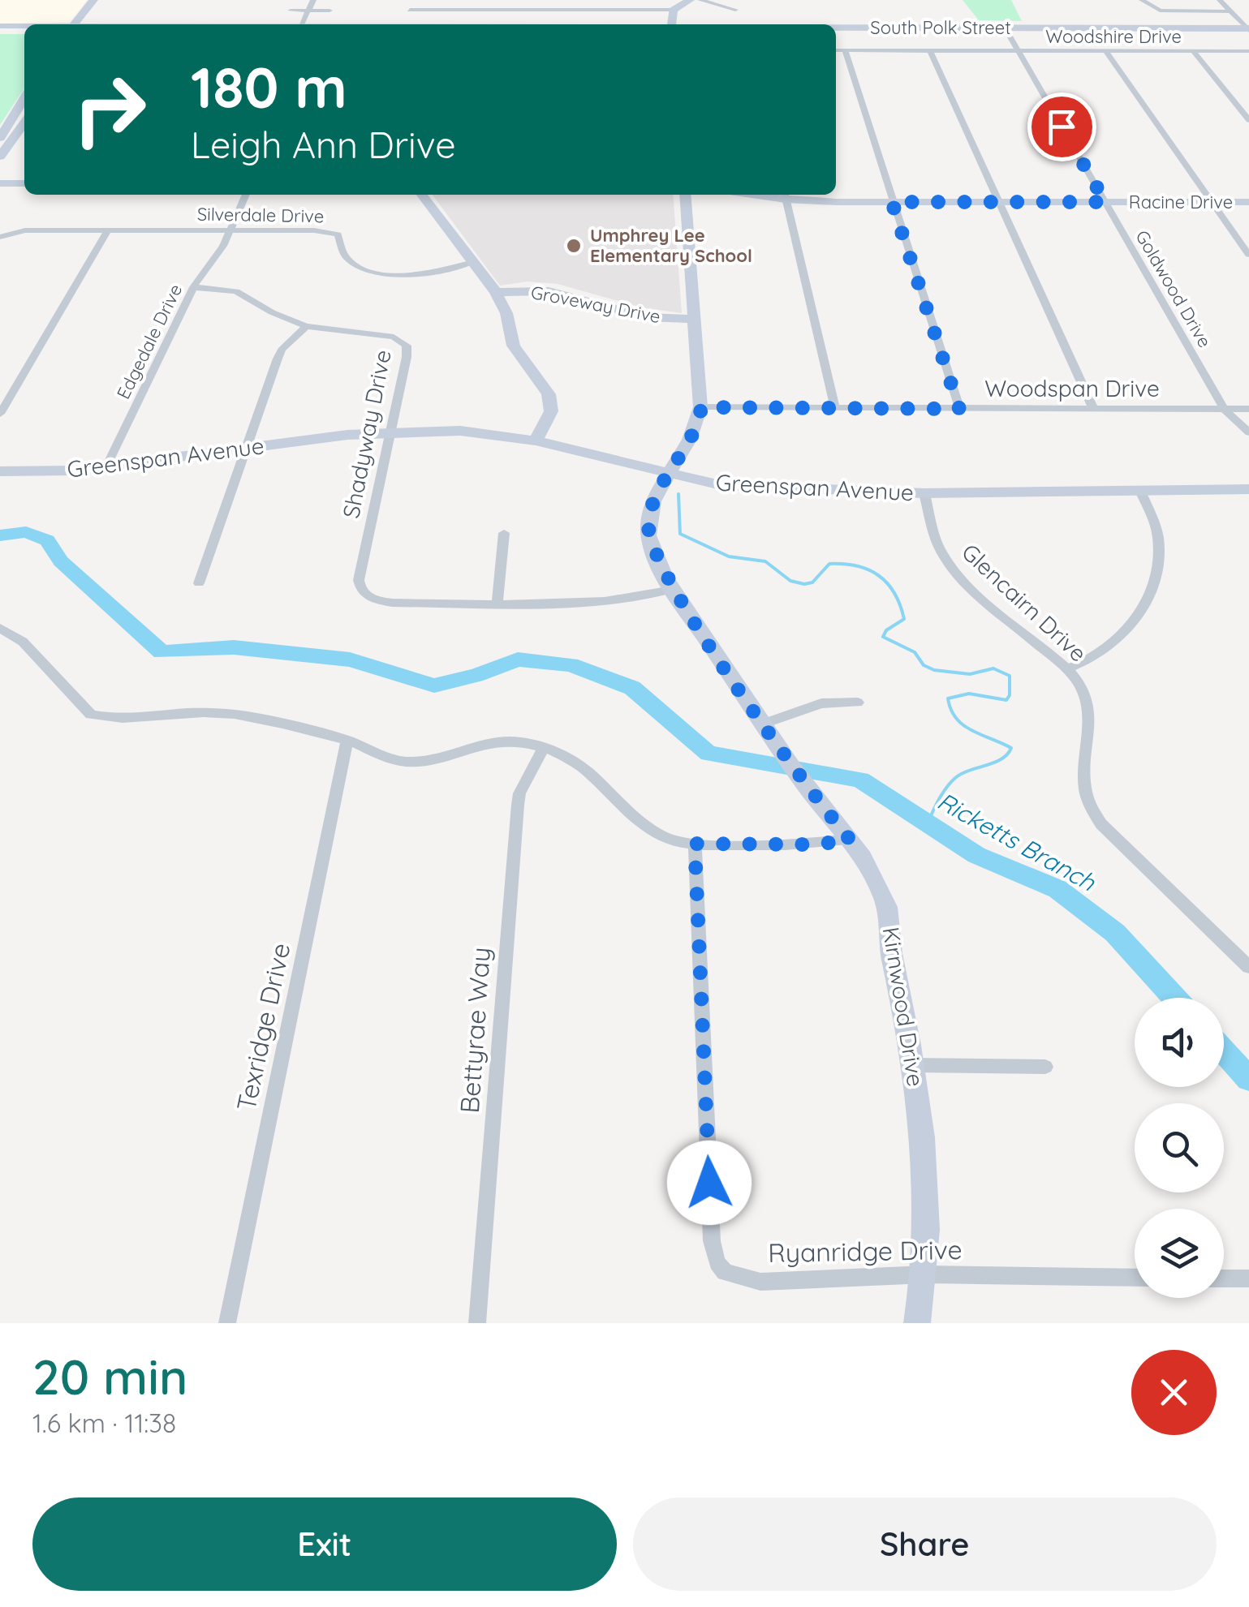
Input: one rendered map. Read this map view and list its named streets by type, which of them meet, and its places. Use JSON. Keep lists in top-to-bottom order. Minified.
{"streets":{"street":["South Polk Street","Woodshire Drive","Racine Drive","Silverdale Drive","Goldwood Drive","Groveway Drive","Edgedale Drive","Woodspan Drive","Shadyway Drive","Greenspan Avenue","Glencairn Drive","Kirnwood Drive","Texridge Drive","Bettyrae Way","Ryanridge Drive"]},"crossings":[["South Polk Street","Goldwood Drive"],["Woodshire Drive","Goldwood Drive"],["Racine Drive","Goldwood Drive"],["Silverdale Drive","Edgedale Drive"],["Goldwood Drive","Woodspan Drive"],["Groveway Drive","Kirnwood Drive"],["Edgedale Drive","Shadyway Drive"],["Edgedale Drive","Greenspan Avenue"],["Woodspan Drive","Kirnwood Drive"],["Shadyway Drive","Greenspan Avenue"],["Greenspan Avenue","Glencairn Drive"],["Greenspan Avenue","Kirnwood Drive"],["Kirnwood Drive","Ryanridge Drive"]],"water":["Ricketts Branch"],"places":["Umphrey Lee Elementary School"],"page":{"turn":["180 m","Leigh Ann Drive"],"heading":["20 min","1.6 km · 11:38"],"buttons":["Exit","Share"]}}
